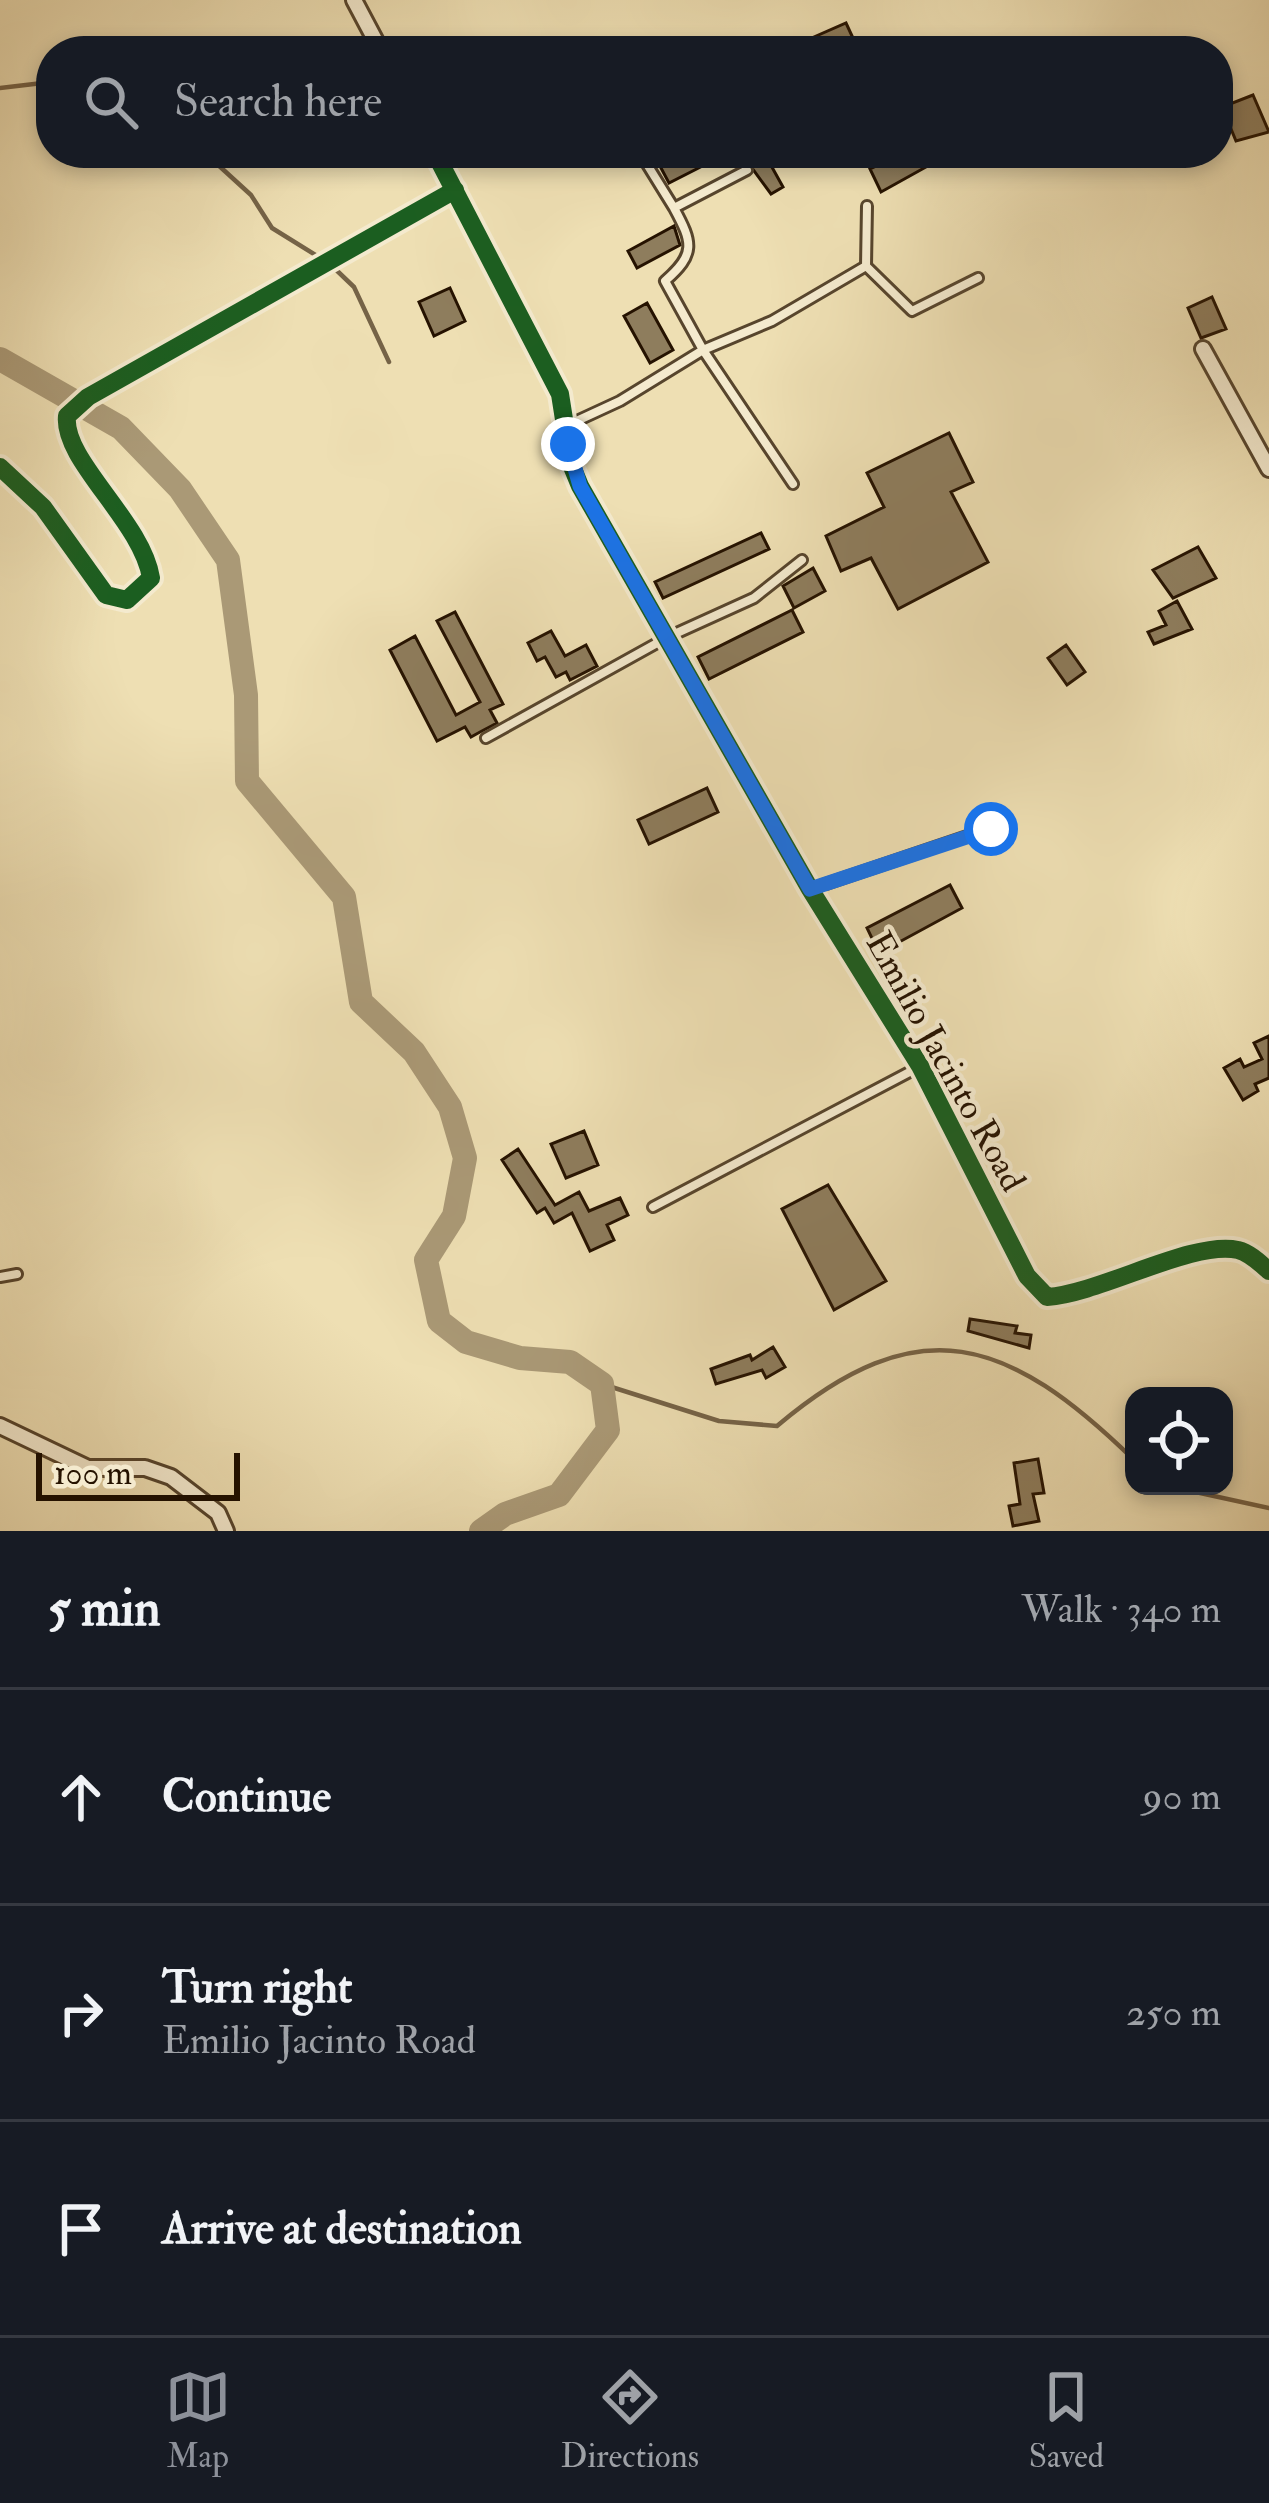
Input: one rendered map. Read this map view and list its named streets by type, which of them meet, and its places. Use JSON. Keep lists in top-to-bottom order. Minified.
{"streets":{"street":["Emilio Jacinto Road"]},"scale_bar":"100 m","page":{"search":"Search here","scale":"100 m","heading":["5 min","Walk · 340 m"],"list":[["Continue","90 m"],["Turn right","Emilio Jacinto Road","250 m"],"Arrive at destination"],"nav":["Map","Directions","Saved"]}}
